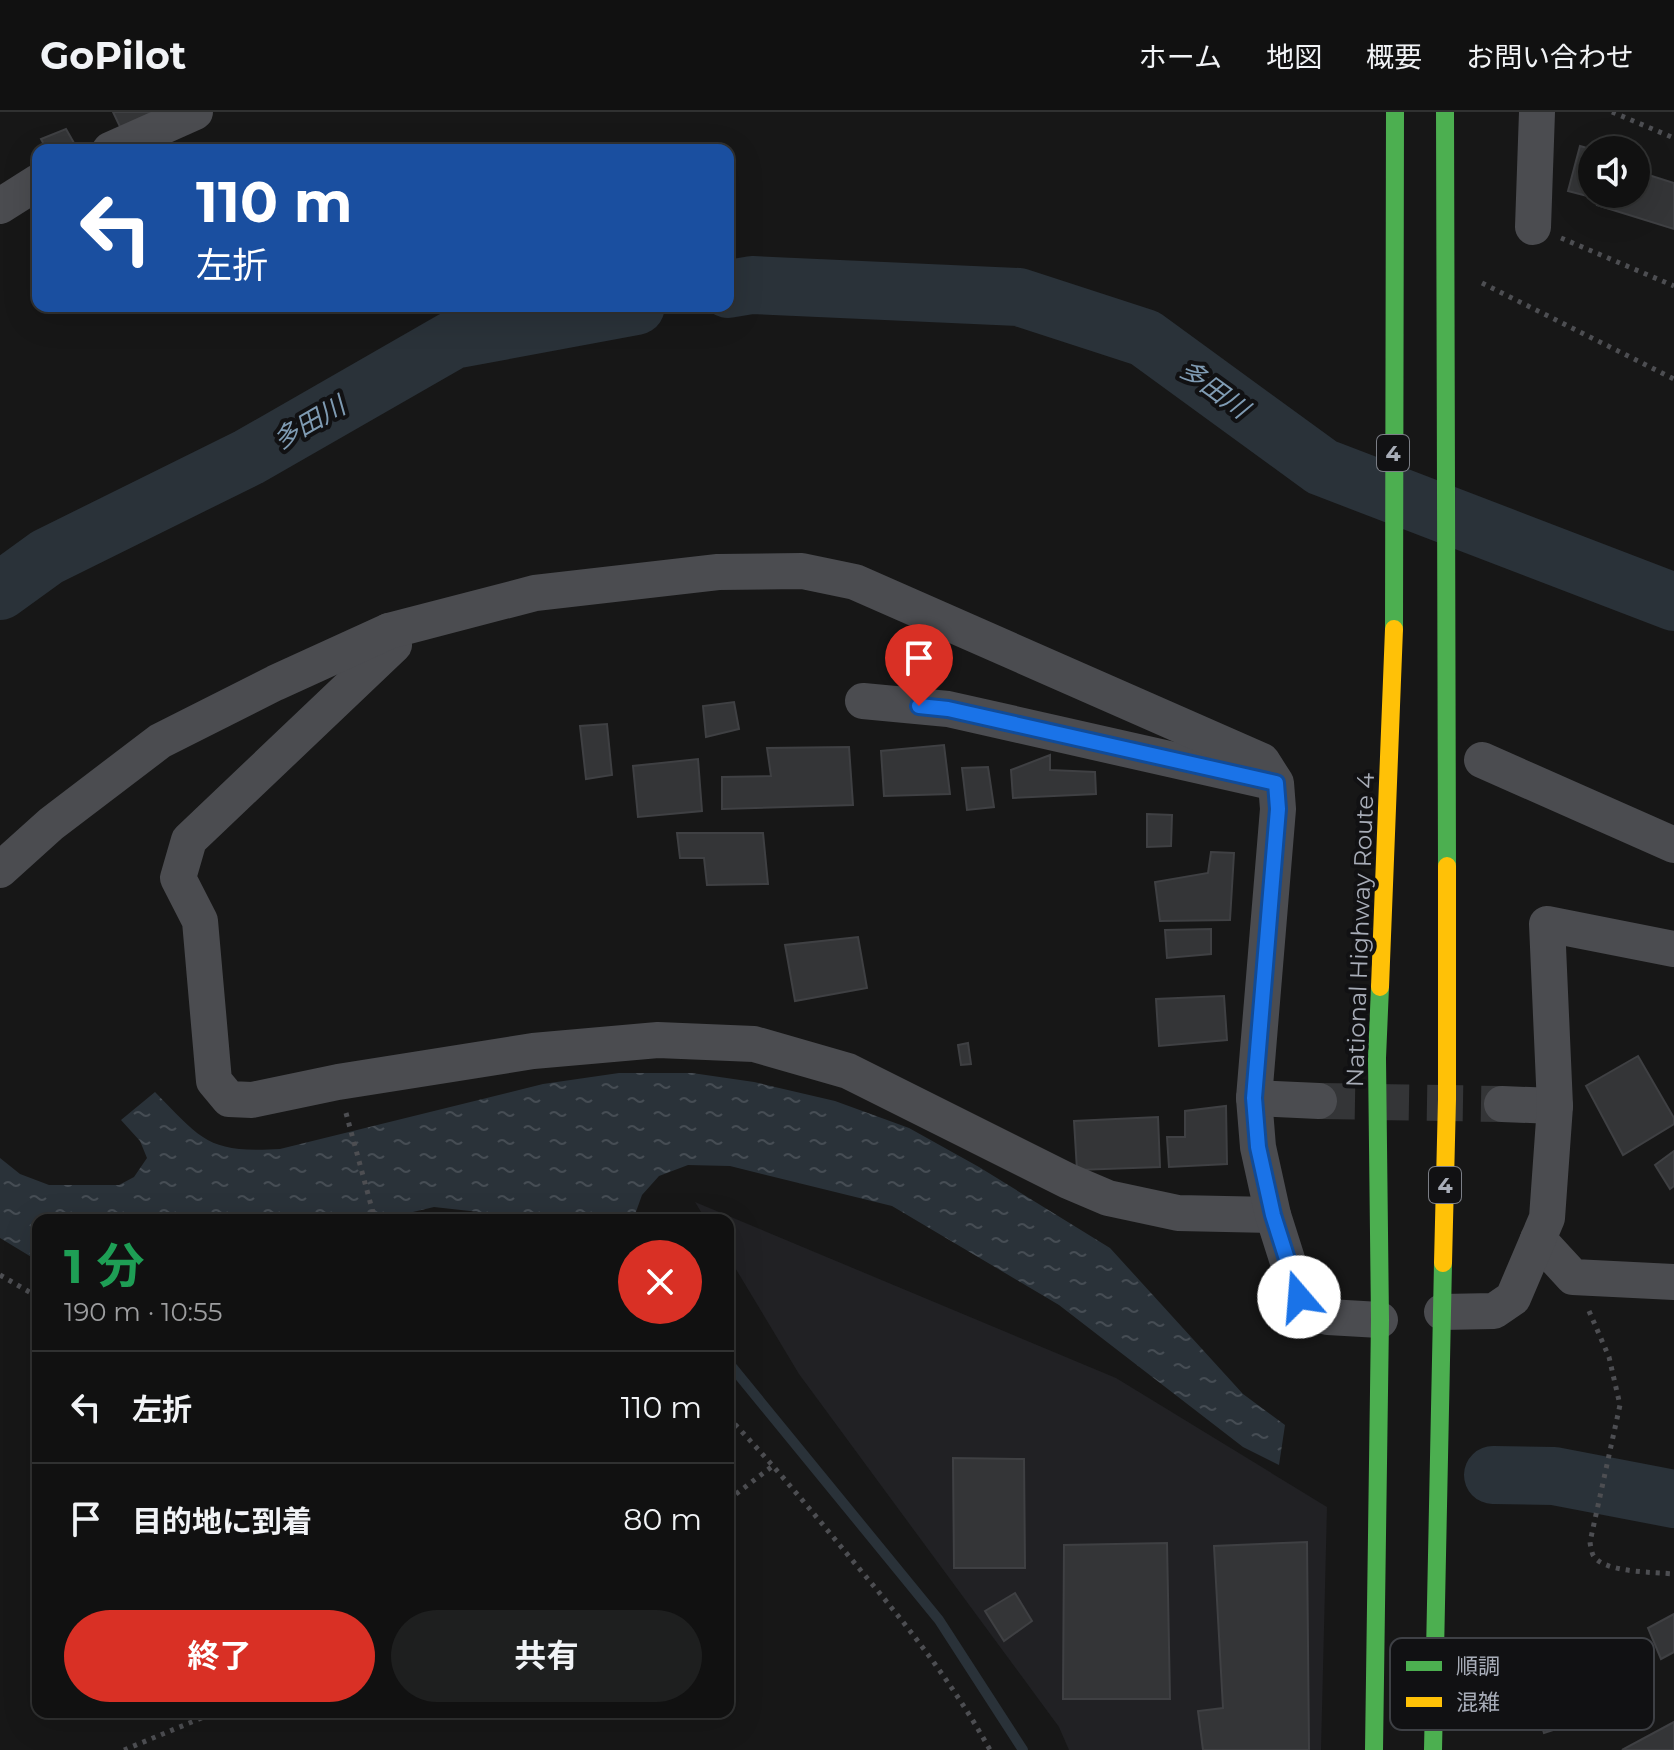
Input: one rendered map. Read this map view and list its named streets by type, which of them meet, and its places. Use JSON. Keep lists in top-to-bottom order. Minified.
{"streets":{"highway":["4","National Highway Route 4"]},"water":["多田川"],"legend":["順調","混雑"],"page":{"header":"GoPilot","nav":["ホーム","地図","概要","お問い合わせ"],"turn":["110 m","左折"],"heading":["1 分","190 m · 10:55"],"list":[{"name":"左折","value":"110 m"},{"name":"目的地に到着","value":"80 m"}],"buttons":["終了","共有"]}}
